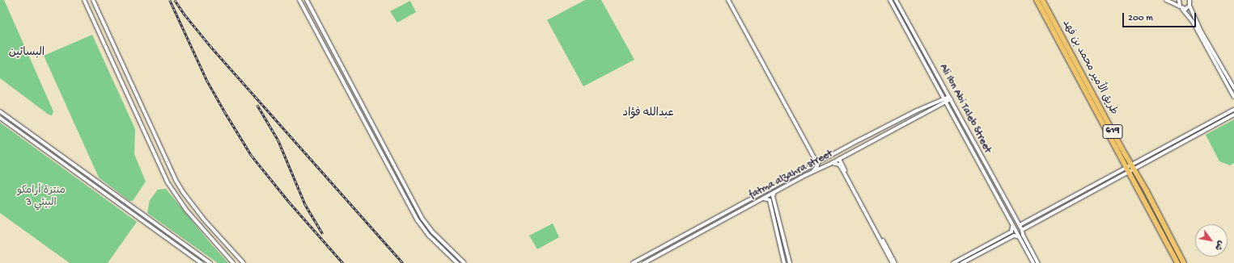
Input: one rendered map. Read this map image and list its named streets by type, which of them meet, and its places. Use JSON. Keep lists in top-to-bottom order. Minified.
{"streets":{"highway":["طريق الأمير محمد بن فهد","619"],"street":["Ali Ibn Abi Taleb Street","fatma alzahra street"]},"districts":["البساتين","عبدالله فؤاد"],"parks":["منتزة أرامكو البيئي 3"],"scale_bar":"200 m","north":"bottom right"}
